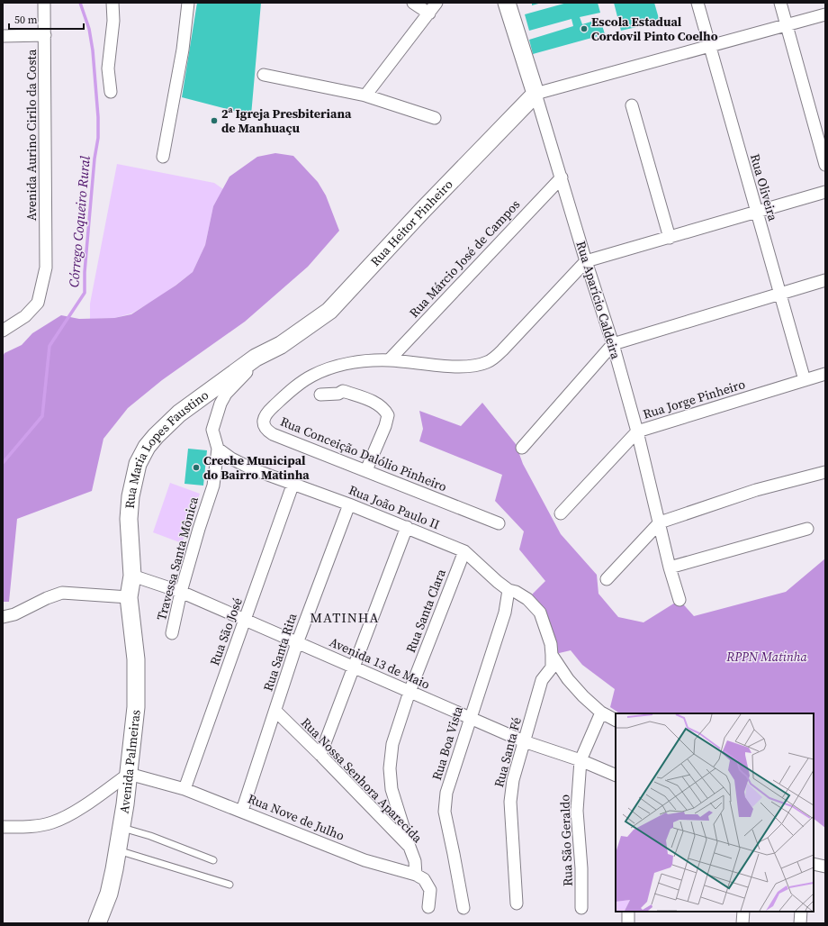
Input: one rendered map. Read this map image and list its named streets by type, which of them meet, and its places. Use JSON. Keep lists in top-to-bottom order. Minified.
{"streets":{"street":["Avenida Aurino Cirilo da Costa","Rua Oliveira","Rua Heitor Pinheiro","Rua Márcio José de Campos","Rua Aparício Caldeira","Rua Jorge Pinheiro","Rua Maria Lopes Faustino","Rua Conceição Dalólio Pinheiro","Rua João Paulo II","Travessa Santa Mônica","Rua Santa Clara","Rua São José","Rua Santa Rita","Avenida 13 de Maio","Rua Boa Vista","Rua Santa Fé","Avenida Palmeiras","Rua Nossa Senhora Aparecida","Rua Nove de Julho","Rua São Geraldo"]},"crossings":[["Rua Oliveira","Rua Jorge Pinheiro"],["Rua Heitor Pinheiro","Rua Aparício Caldeira"],["Rua Heitor Pinheiro","Rua Maria Lopes Faustino"],["Rua Márcio José de Campos","Rua Aparício Caldeira"],["Rua Márcio José de Campos","Rua Conceição Dalólio Pinheiro"],["Rua Aparício Caldeira","Rua Jorge Pinheiro"],["Rua Aparício Caldeira","Rua Conceição Dalólio Pinheiro"],["Rua Maria Lopes Faustino","Avenida 13 de Maio"],["Rua Maria Lopes Faustino","Avenida Palmeiras"],["Rua João Paulo II","Travessa Santa Mônica"],["Rua João Paulo II","Rua Santa Clara"],["Rua João Paulo II","Rua São José"],["Rua João Paulo II","Rua Santa Rita"],["Rua João Paulo II","Rua Boa Vista"],["Rua João Paulo II","Rua Santa Fé"],["Rua João Paulo II","Rua São Geraldo"],["Travessa Santa Mônica","Avenida 13 de Maio"],["Rua Santa Clara","Avenida 13 de Maio"],["Rua Santa Clara","Rua Nossa Senhora Aparecida"],["Rua São José","Avenida 13 de Maio"],["Rua São José","Rua Nove de Julho"],["Rua Santa Rita","Avenida 13 de Maio"],["Rua Santa Rita","Rua Nossa Senhora Aparecida"],["Rua Santa Rita","Rua Nove de Julho"],["Avenida 13 de Maio","Rua Boa Vista"],["Avenida 13 de Maio","Rua Santa Fé"],["Avenida 13 de Maio","Rua São Geraldo"],["Avenida Palmeiras","Rua Nove de Julho"],["Rua Nossa Senhora Aparecida","Rua Nove de Julho"]],"districts":["MATINHA"],"water":["Córrego Coqueiro Rural"],"parks":["RPPN Matinha"],"places":["Escola Estadual Cordovil Pinto Coelho","2ª Igreja Presbiteriana de Manhuaçu","Creche Municipal do Bairro Matinha"],"scale_bar":"50 m"}
